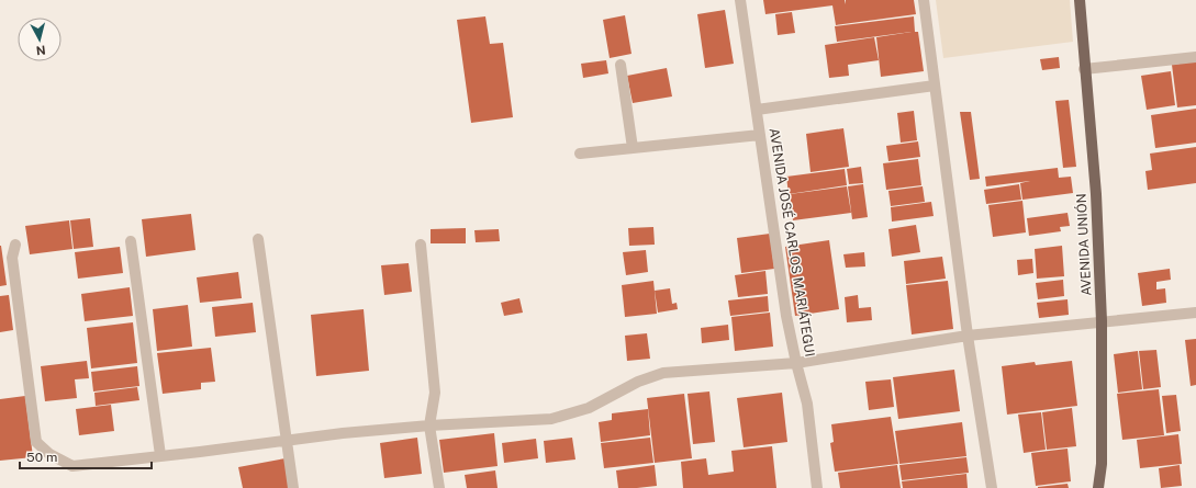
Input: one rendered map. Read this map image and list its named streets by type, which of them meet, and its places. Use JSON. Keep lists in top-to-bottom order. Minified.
{"streets":{"main road":["AVENIDA UNIÓN"],"street":["AVENIDA JOSÉ CARLOS MARIÁTEGUI"]},"scale_bar":"50 m","north":"bottom"}
